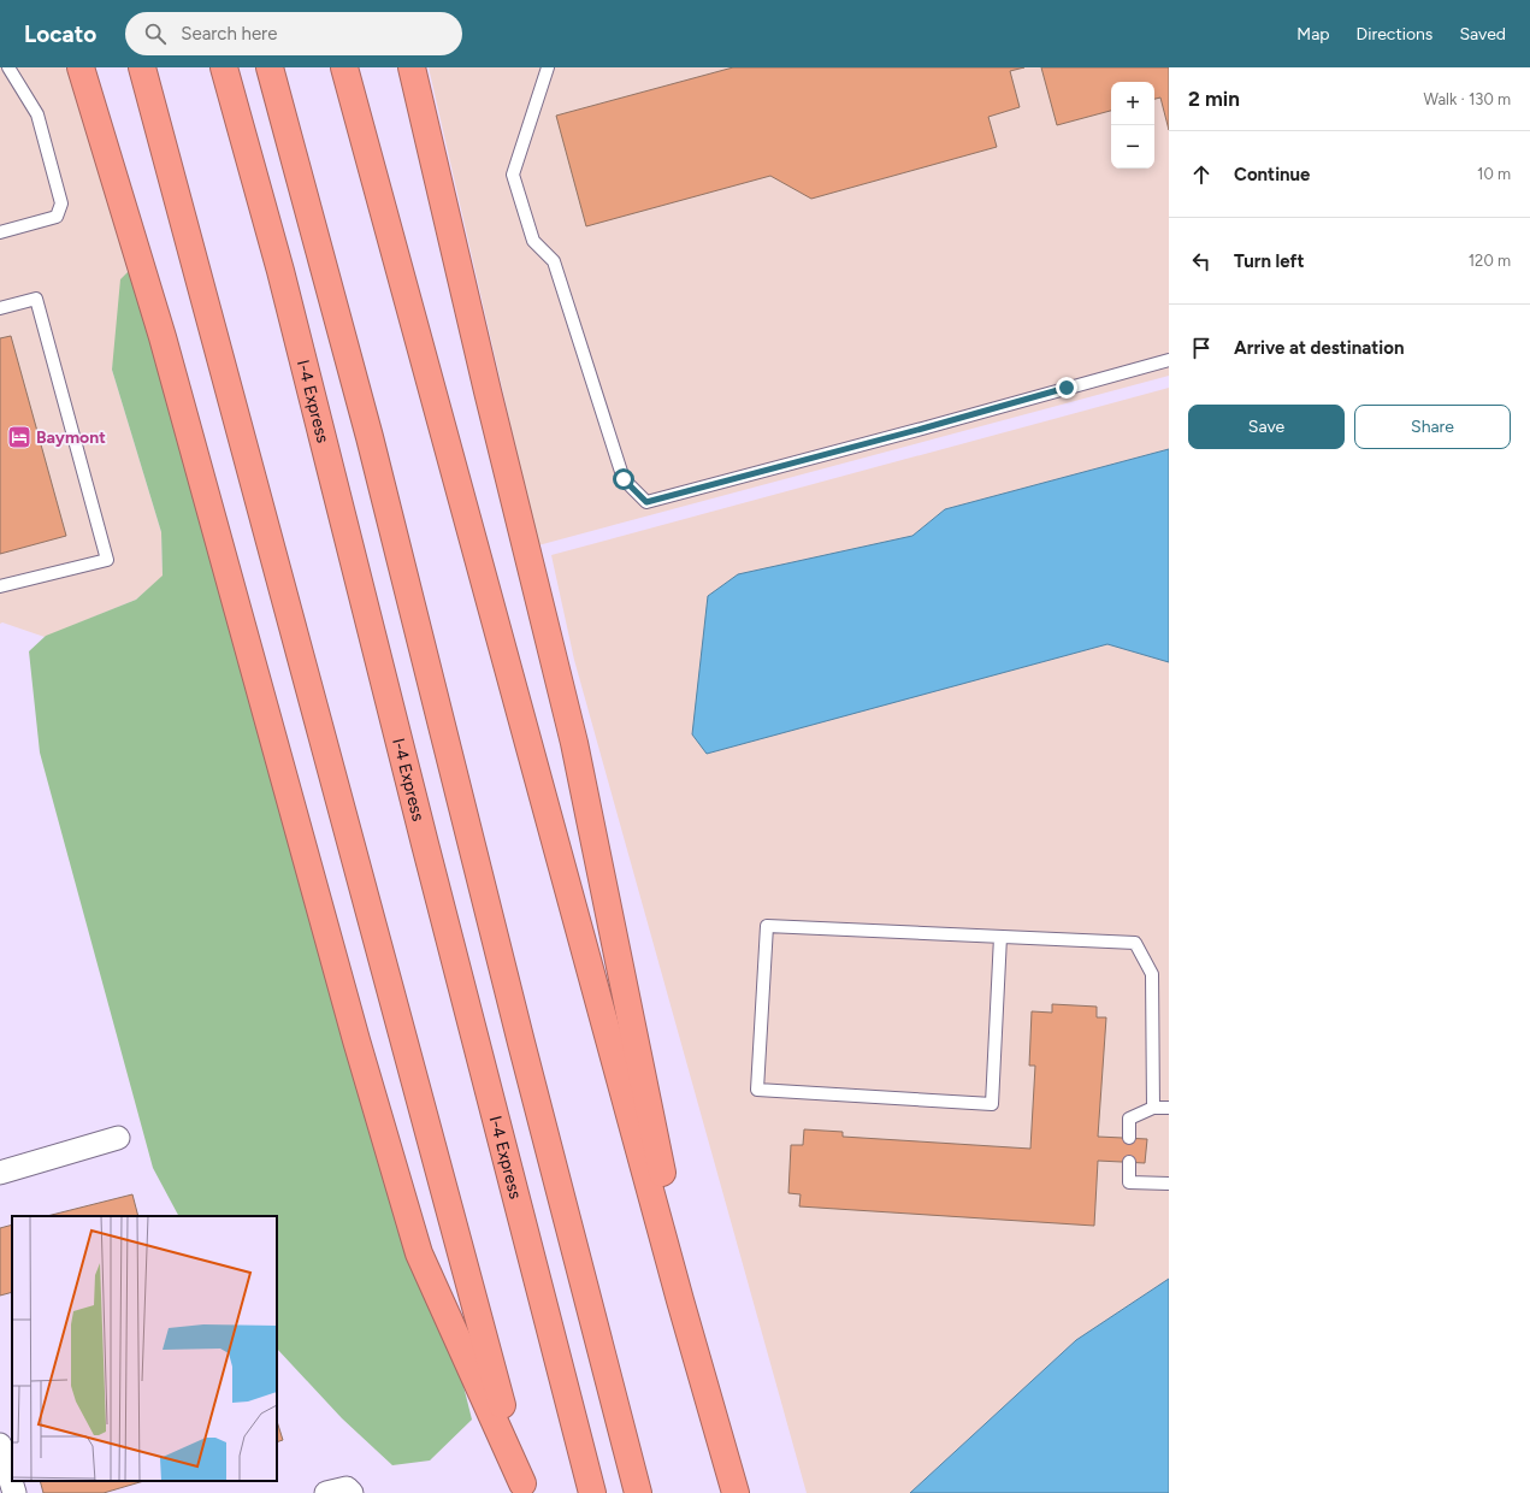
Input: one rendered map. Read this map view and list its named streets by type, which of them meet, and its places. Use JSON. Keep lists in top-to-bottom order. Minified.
{"streets":{"highway":["I-4 Express"]},"places":{"hotel":["Baymont"]},"page":{"header":"Locato","search":"Search here","nav":["Map","Directions","Saved"],"heading":["2 min","Walk · 130 m"],"map_buttons":["+","−"],"list":[["Continue","10 m"],["Turn left","120 m"],"Arrive at destination"],"buttons":["Save","Share"]}}
